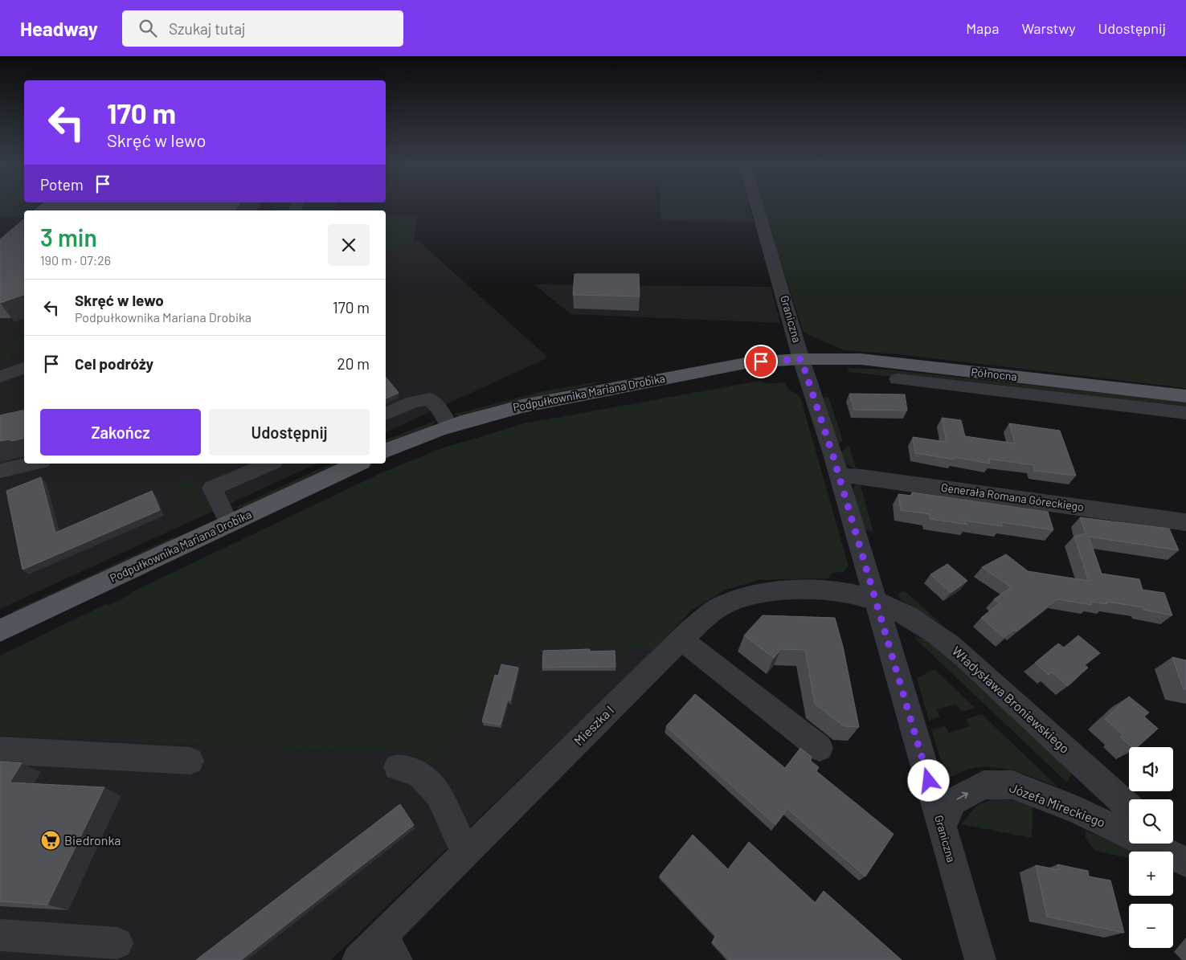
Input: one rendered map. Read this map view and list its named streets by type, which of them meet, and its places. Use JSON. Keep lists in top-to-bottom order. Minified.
{"streets":{"main road":["Północna","Podpułkownika Mariana Drobika"],"street":["Graniczna","Generała Romana Góreckiego","Władysława Broniewskiego","Mieszka I","Józefa Mireckiego"]},"crossings":[["Graniczna","Północna"],["Graniczna","Podpułkownika Mariana Drobika"],["Graniczna","Generała Romana Góreckiego"],["Graniczna","Władysława Broniewskiego"],["Graniczna","Mieszka I"],["Graniczna","Józefa Mireckiego"],["Północna","Podpułkownika Mariana Drobika"],["Władysława Broniewskiego","Mieszka I"]],"one_way":["Józefa Mireckiego"],"places":{"supermarket":["Biedronka"]},"page":{"header":"Headway","search":"Szukaj tutaj","nav":["Mapa","Warstwy","Udostępnij"],"turn":["170 m","Skręć w lewo"],"then":"Potem","heading":["3 min","190 m · 07:26"],"list":[{"name":"Skręć w lewo","note":"Podpułkownika Mariana Drobika","value":"170 m"},{"name":"Cel podróży","value":"20 m"}],"buttons":["Zakończ","Udostępnij"],"map_buttons":["+","−"]}}
